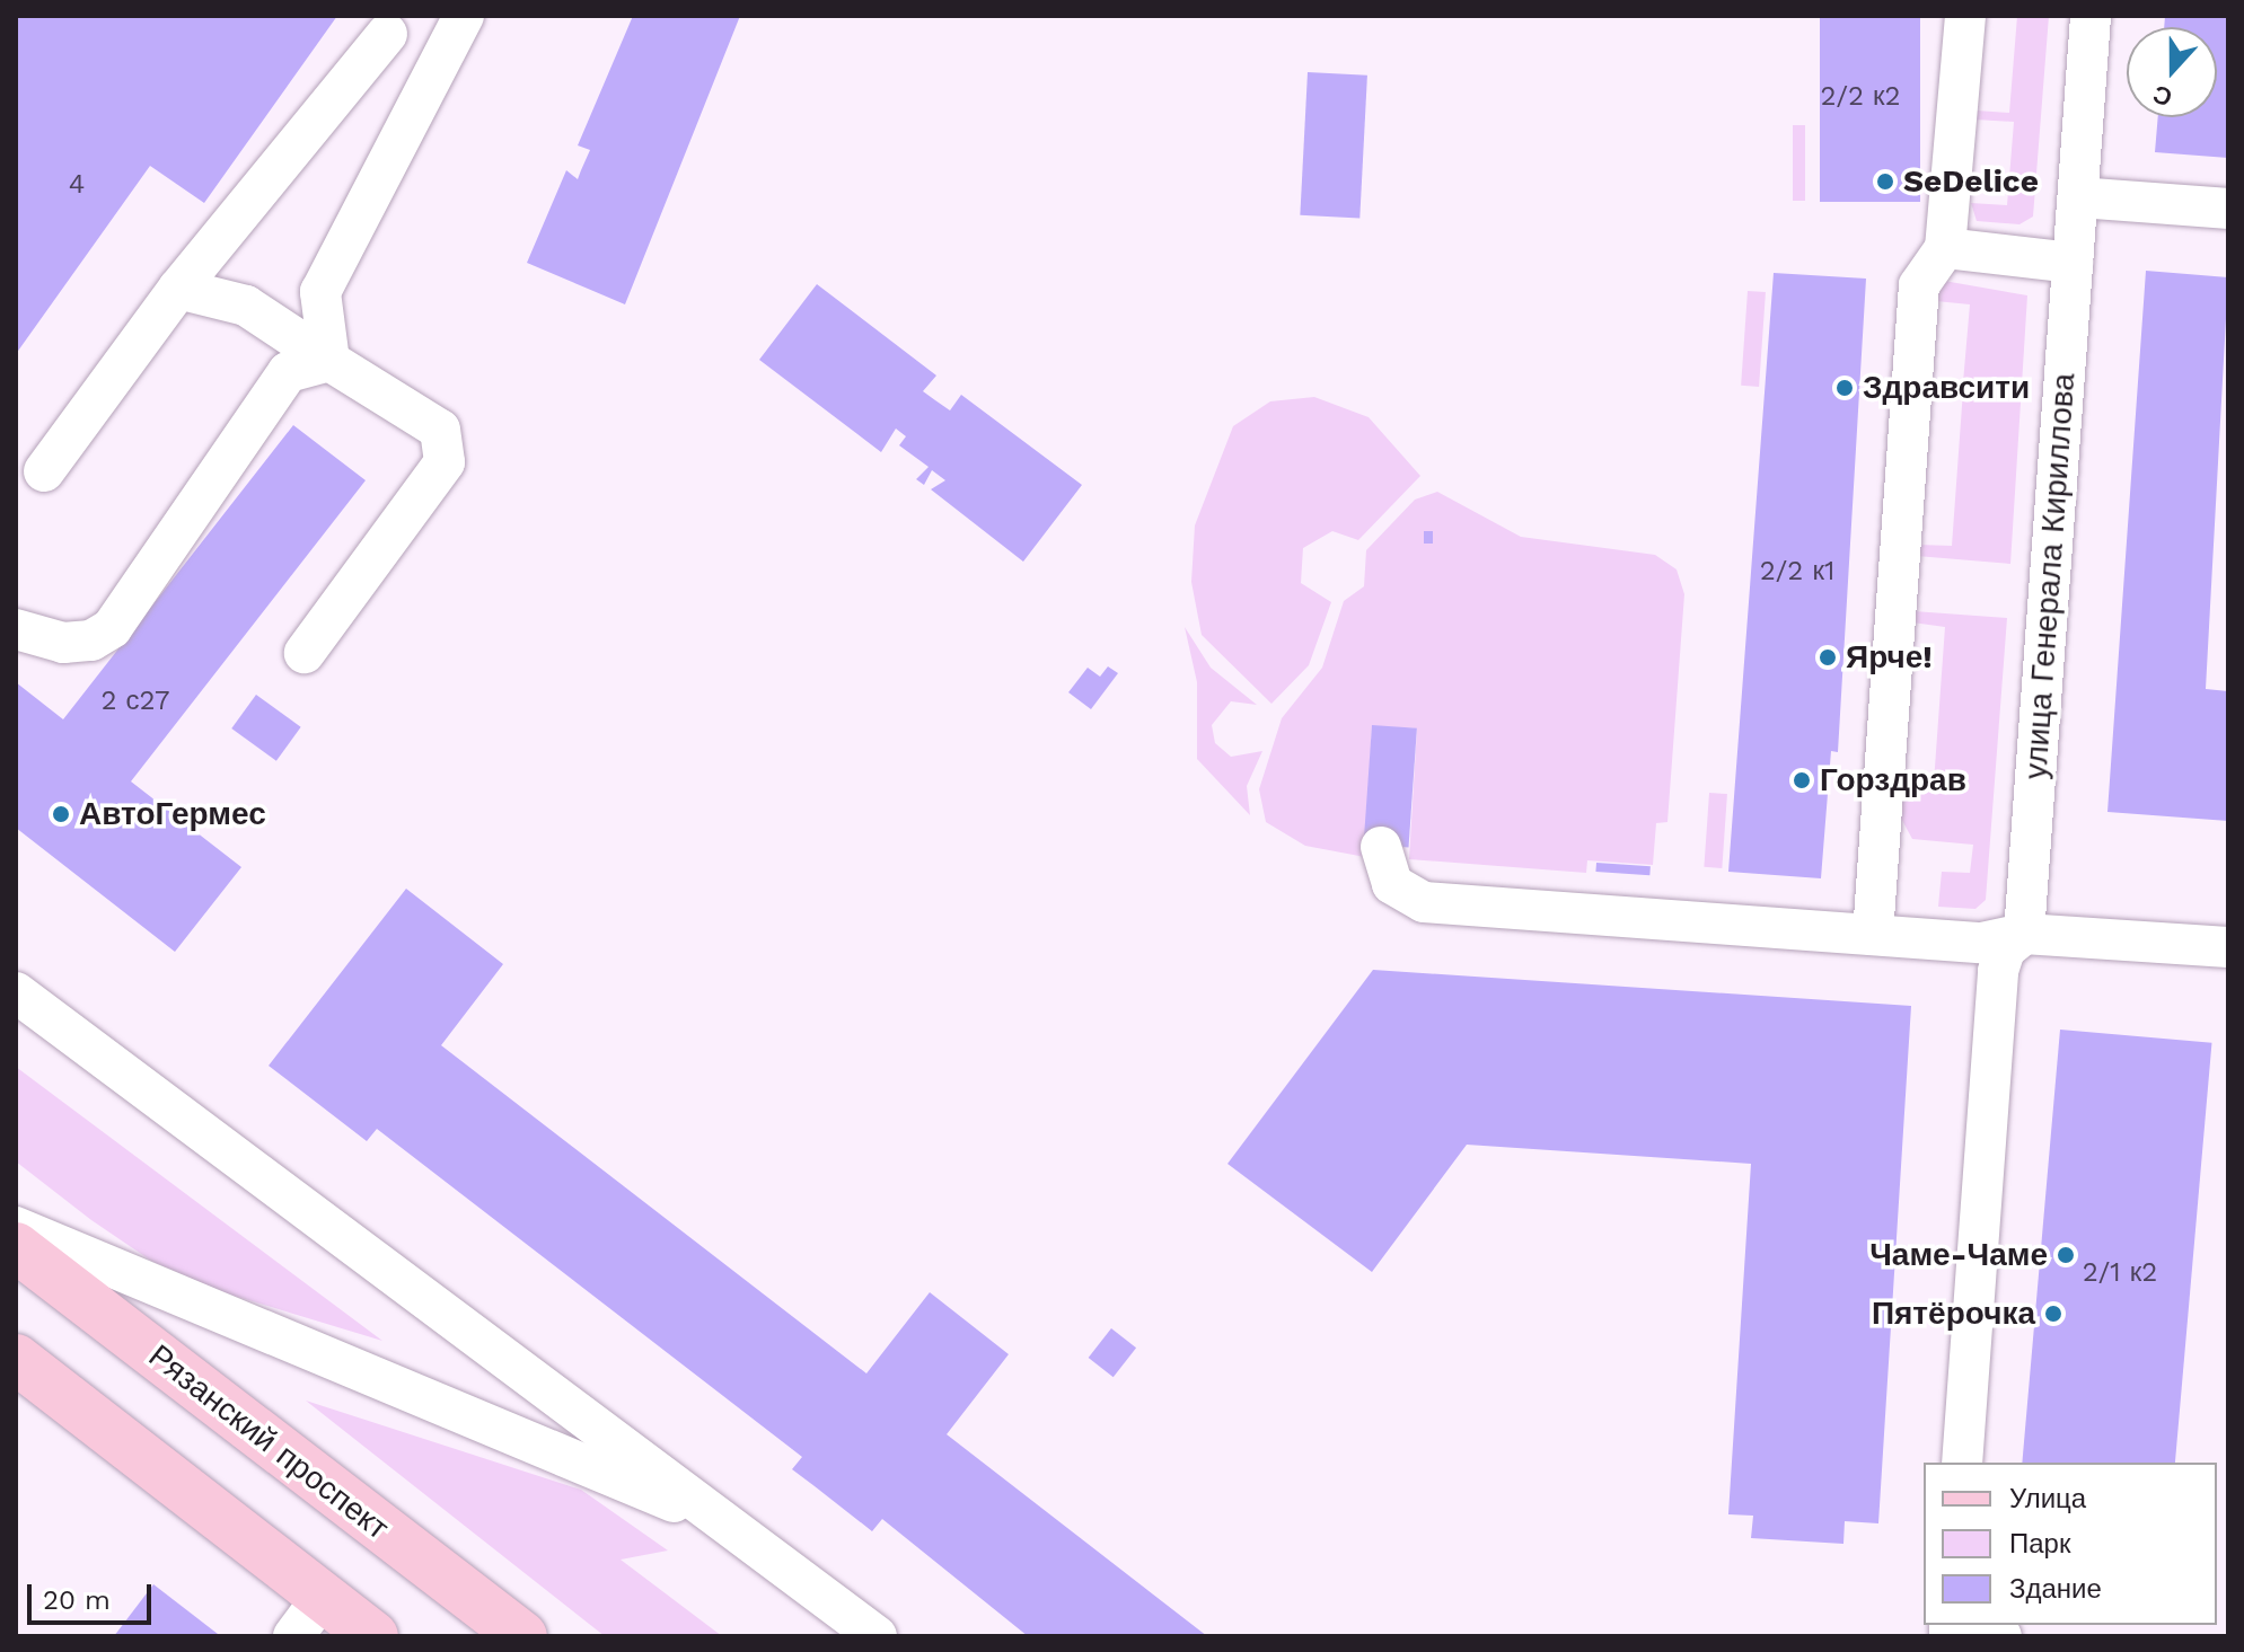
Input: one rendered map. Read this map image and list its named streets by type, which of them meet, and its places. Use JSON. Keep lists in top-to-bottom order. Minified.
{"streets":{"main road":["Рязанский проспект"],"street":["улица Генерала Кириллова"]},"places":["SeDelice","Здравсити","Ярче!","Горздрав","АвтоГермес","Чаме-Чаме","Пятёрочка"],"house_numbers":["2/2 к2","4","2/2 к1","2 с27","2/1 к2"],"legend":["Улица","Парк","Здание"],"scale_bar":"20 m","north":"bottom"}
